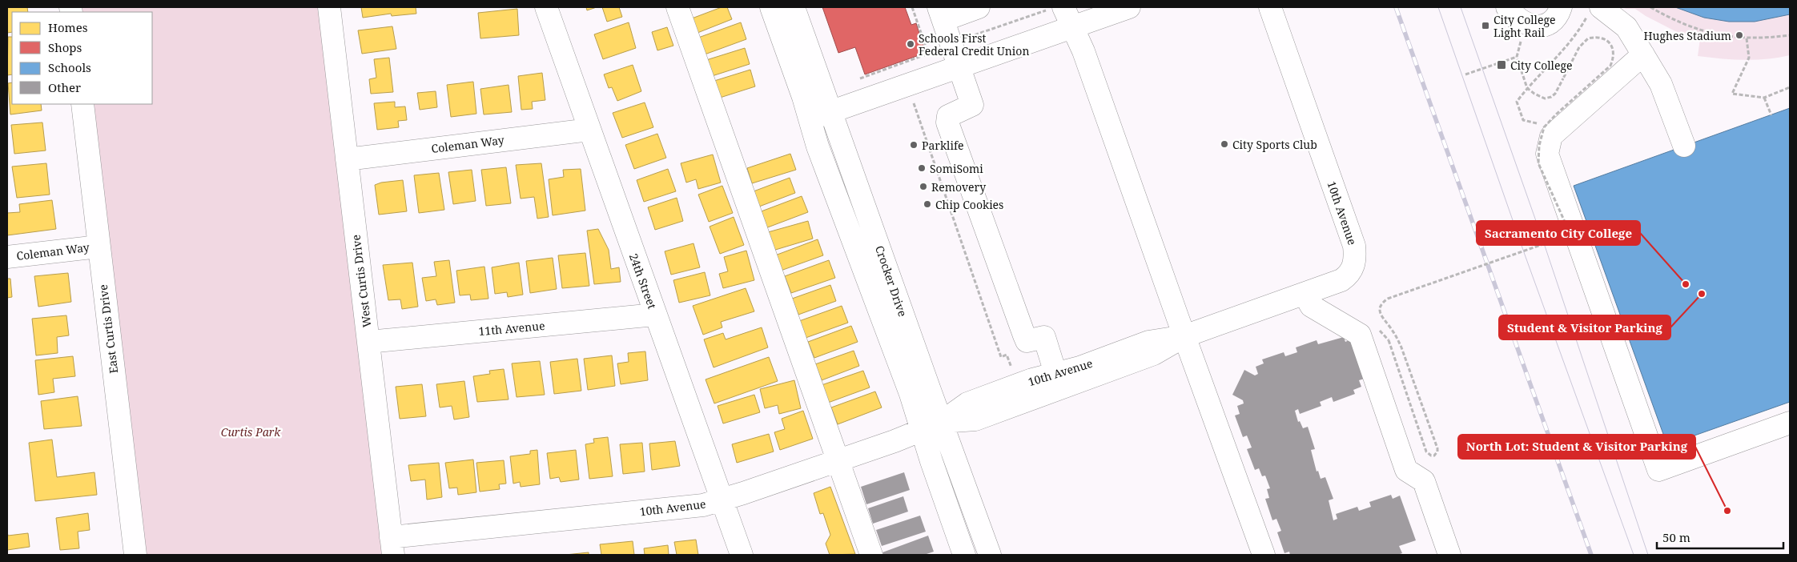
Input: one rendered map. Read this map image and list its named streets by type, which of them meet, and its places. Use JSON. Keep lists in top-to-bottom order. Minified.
{"streets":{"street":["Coleman Way","10th Avenue","West Curtis Drive","24th Street","Crocker Drive","11th Avenue","East Curtis Drive"]},"crossings":[["Coleman Way","West Curtis Drive"],["Coleman Way","24th Street"],["Coleman Way","East Curtis Drive"],["10th Avenue","West Curtis Drive"],["10th Avenue","24th Street"],["10th Avenue","Crocker Drive"],["West Curtis Drive","11th Avenue"],["24th Street","11th Avenue"]],"parks":["Curtis Park"],"places":{"transit":["City College Light Rail","City College"],"other":["Hughes Stadium","Schools First Federal Credit Union","City Sports Club","Parklife","SomiSomi","Removery","Chip Cookies","Sacramento City College","Student & Visitor Parking","North Lot: Student & Visitor Parking"]},"legend":["Homes","Shops","Schools","Other"],"scale_bar":"50 m"}
